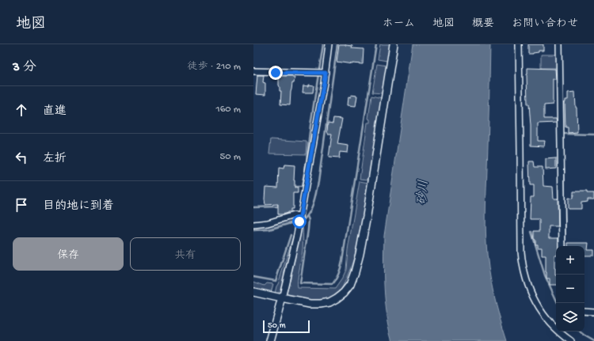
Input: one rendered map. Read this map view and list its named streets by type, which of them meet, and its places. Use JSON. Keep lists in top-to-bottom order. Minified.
{"water":["砂川"],"scale_bar":"50 m","page":{"header":"地図","nav":["ホーム","地図","概要","お問い合わせ"],"heading":["3 分","徒歩 · 210 m"],"list":[["直進","160 m"],["左折","50 m"],"目的地に到着"],"buttons":["保存","共有"],"map_buttons":["+","−"],"scale":"50 m"}}
